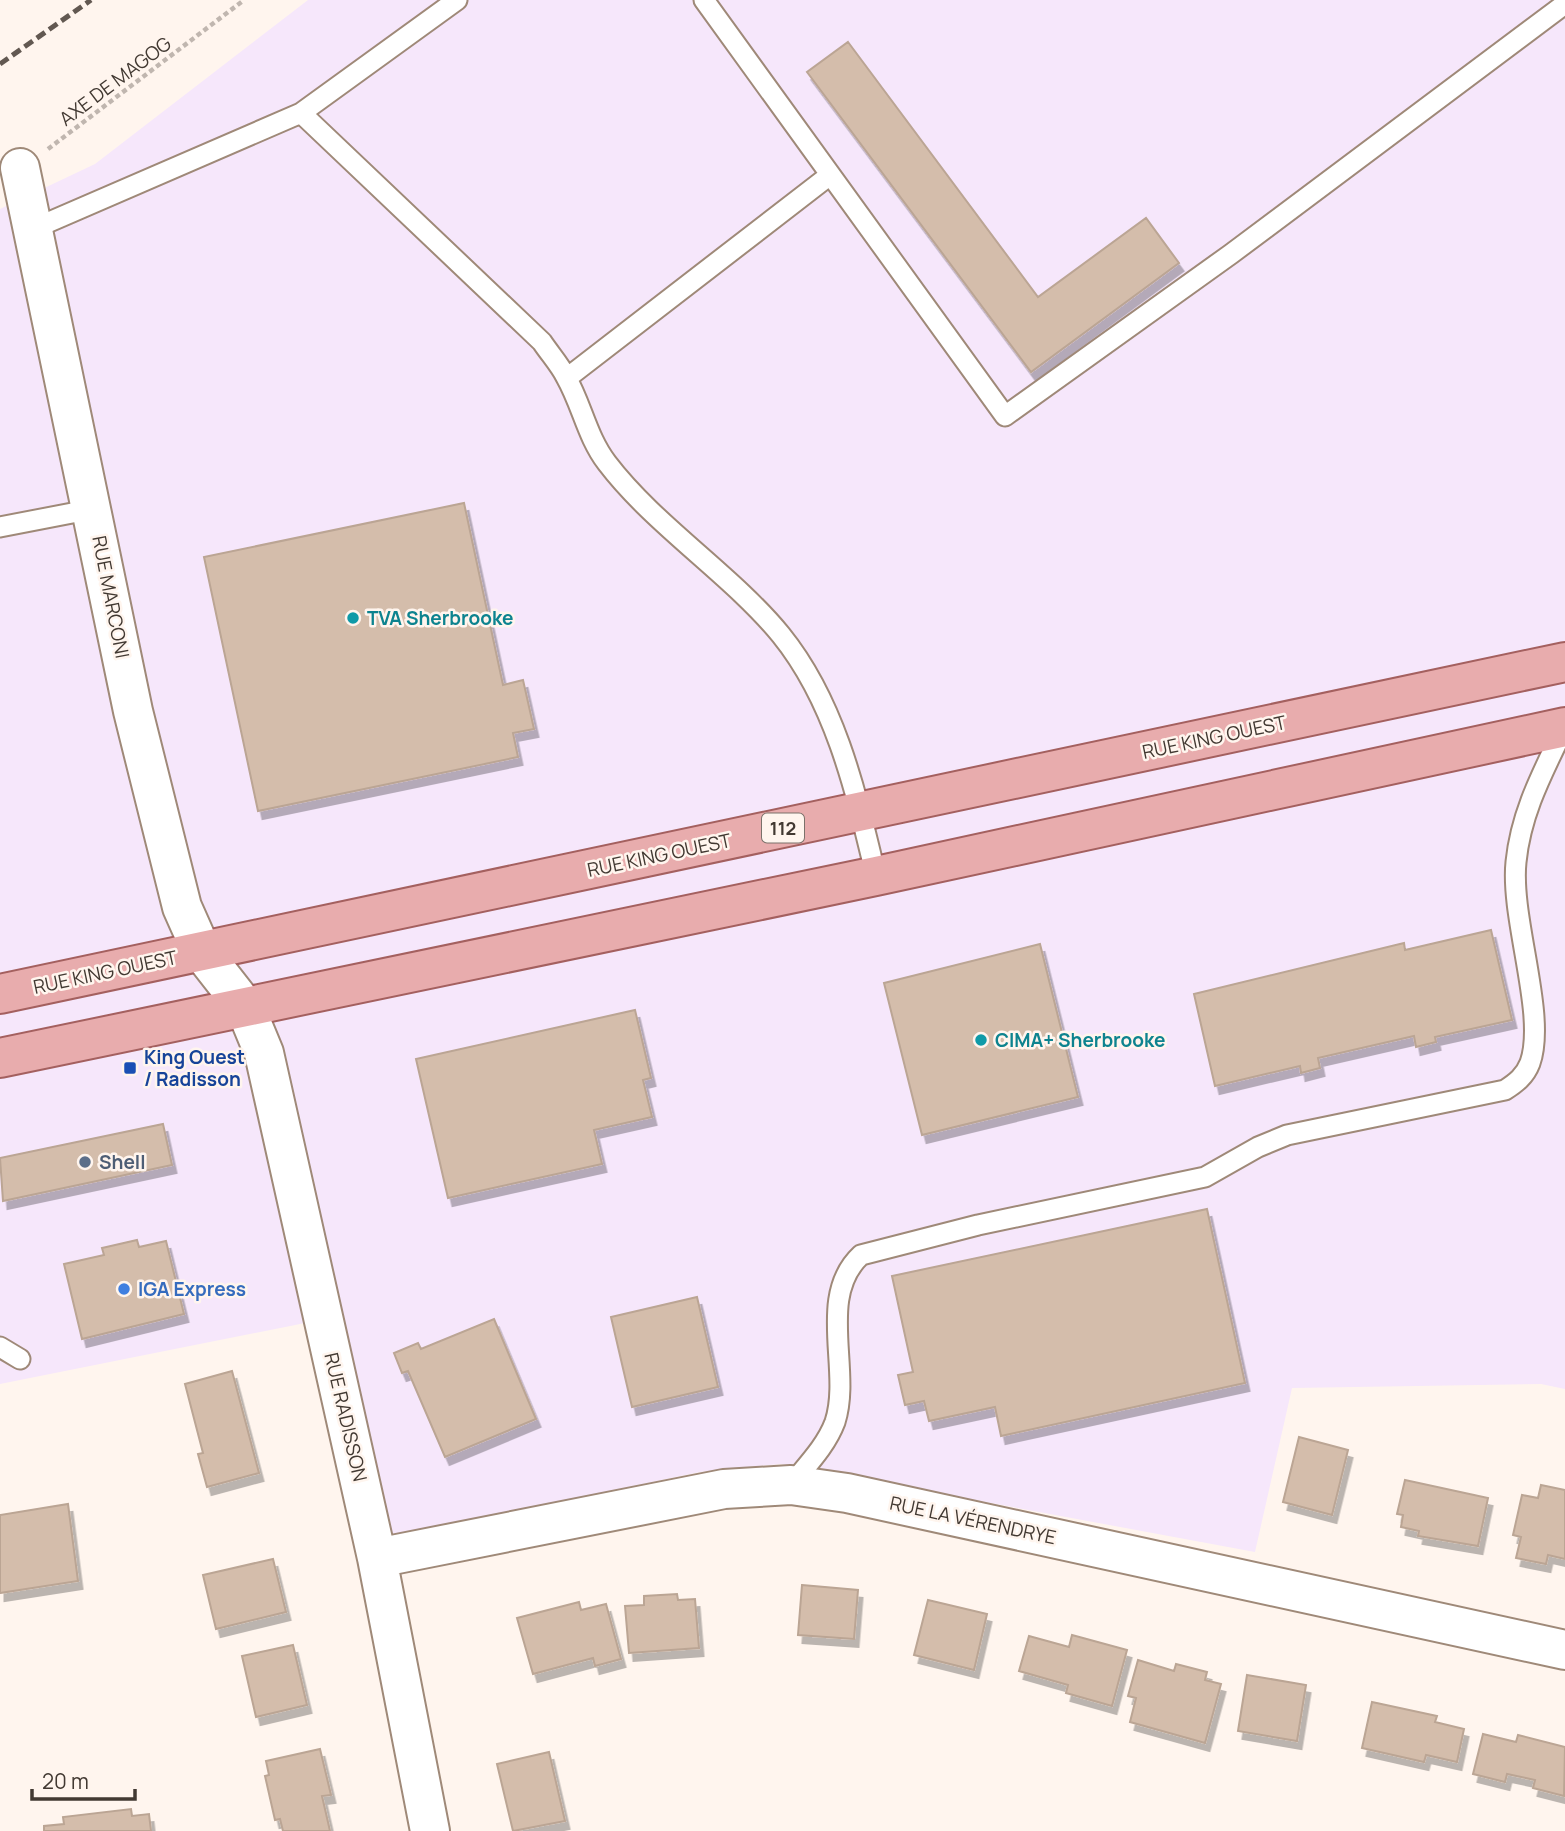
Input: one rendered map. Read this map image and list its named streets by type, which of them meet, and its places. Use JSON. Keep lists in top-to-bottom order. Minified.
{"streets":{"main road":["RUE KING OUEST","112"],"street":["RUE MARCONI","RUE RADISSON","RUE LA VÉRENDRYE"],"path":["AXE DE MAGOG"]},"crossings":[["AXE DE MAGOG","RUE MARCONI"],["RUE MARCONI","RUE KING OUEST"],["RUE MARCONI","RUE RADISSON"],["RUE RADISSON","RUE LA VÉRENDRYE"]],"places":{"other":["TVA Sherbrooke","CIMA+ Sherbrooke","Shell","IGA Express"],"transit":["King Ouest / Radisson"]},"scale_bar":"20 m"}
